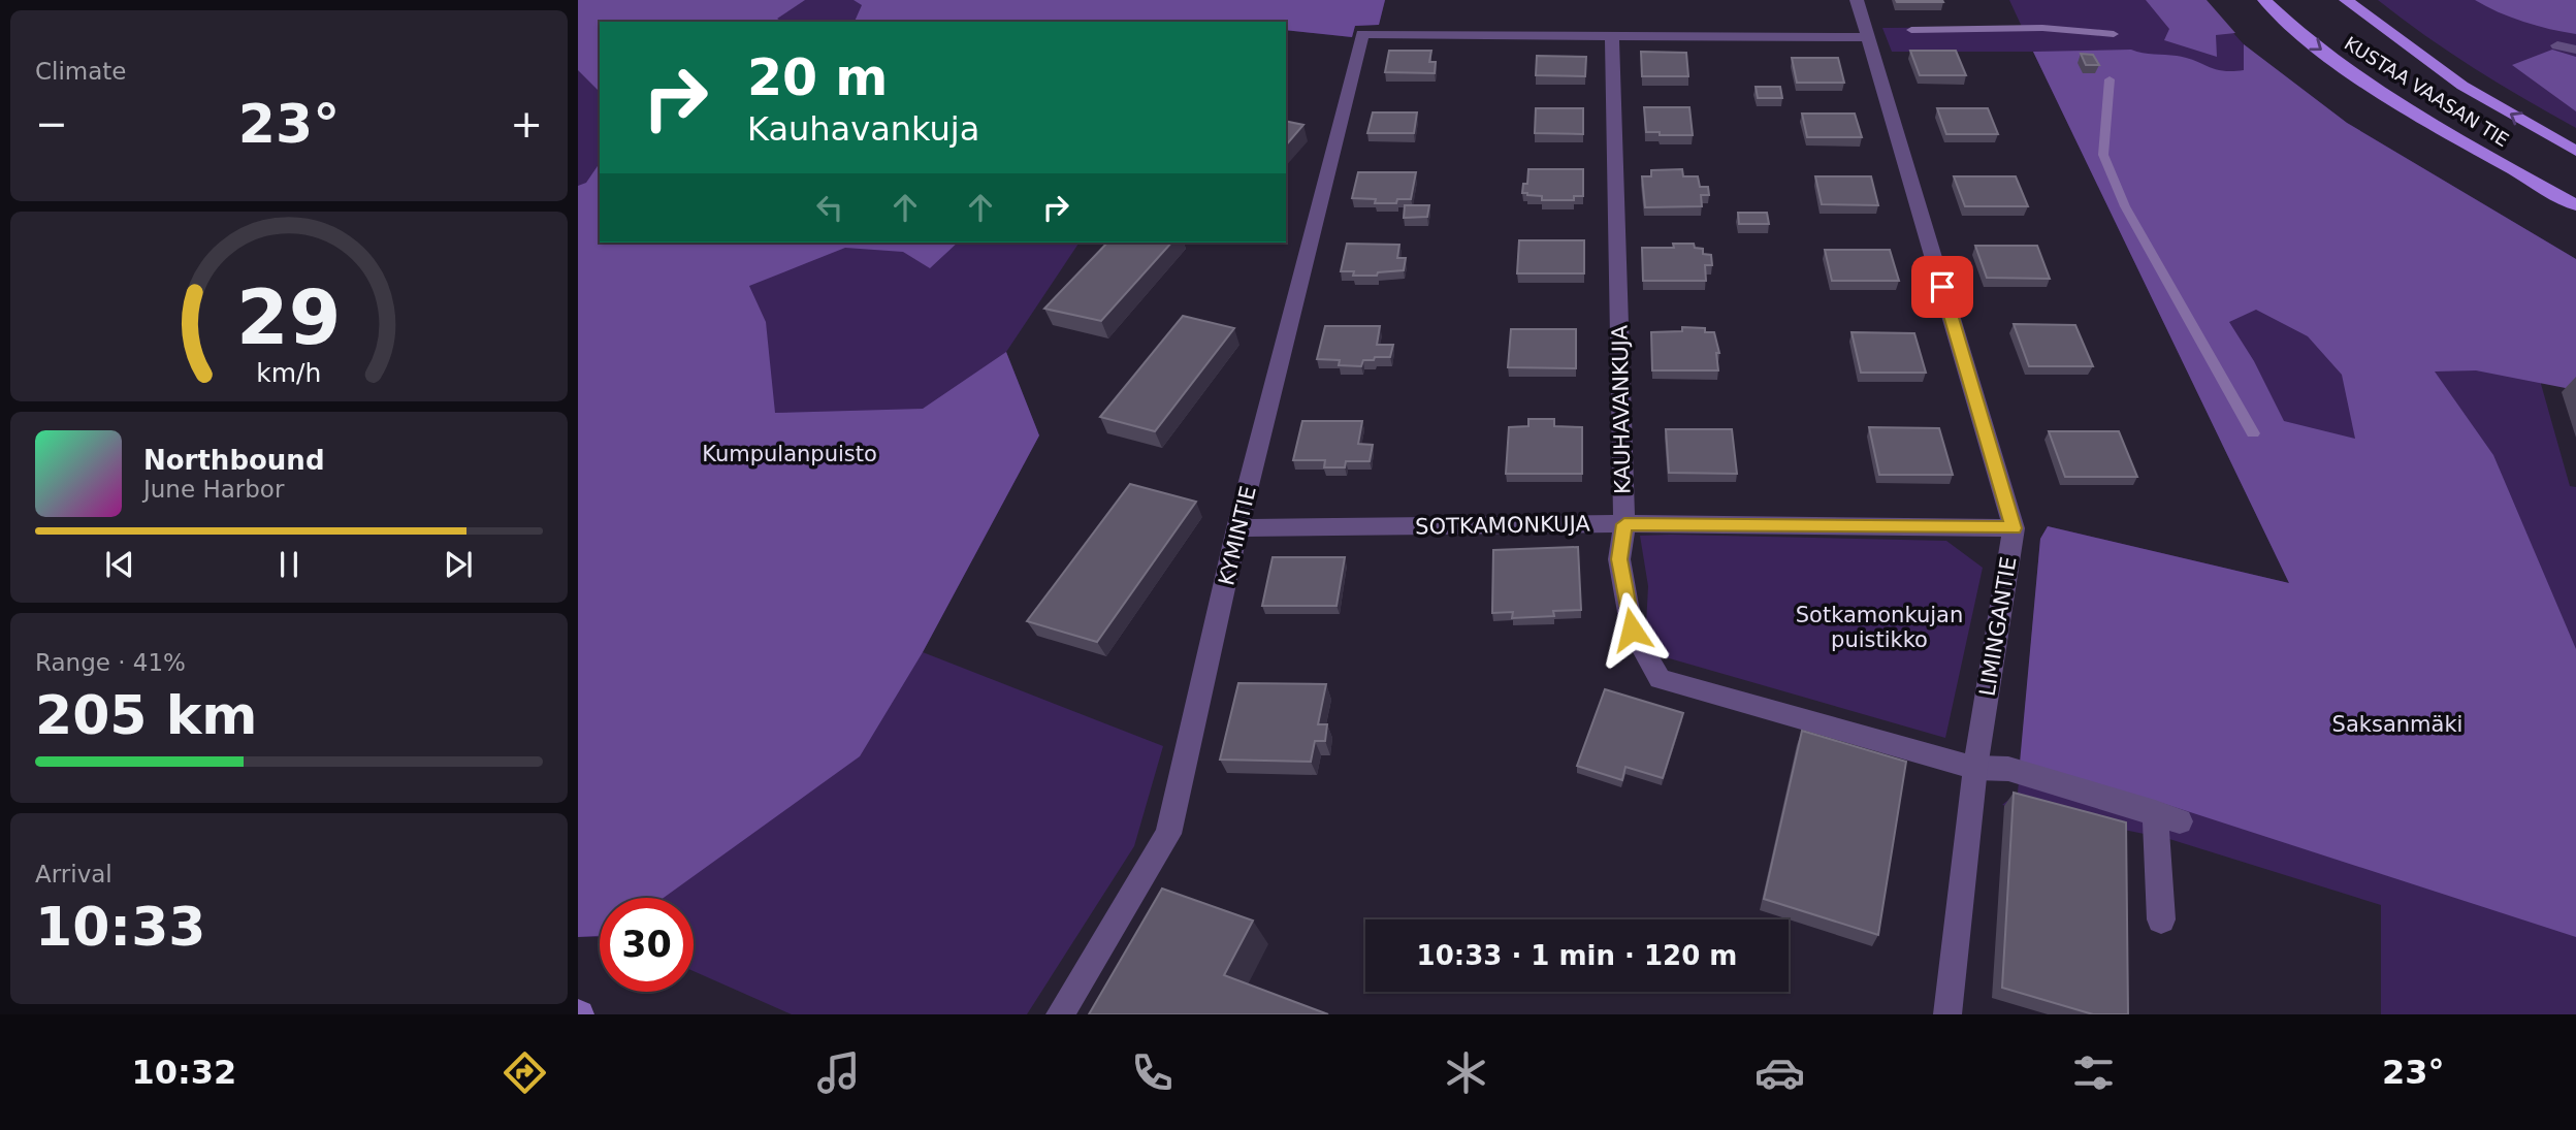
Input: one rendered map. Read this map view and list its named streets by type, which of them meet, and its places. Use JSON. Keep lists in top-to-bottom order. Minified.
{"streets":{"main road":["KUSTAA VAASAN TIE"],"street":["KAUHAVANKUJA","SOTKAMONKUJA","KYMINTIE","LIMINGANTIE"]},"crossings":[["KAUHAVANKUJA","SOTKAMONKUJA"],["KAUHAVANKUJA","KYMINTIE"],["KAUHAVANKUJA","LIMINGANTIE"],["SOTKAMONKUJA","KYMINTIE"],["SOTKAMONKUJA","LIMINGANTIE"]],"parks":["Kumpulanpuisto","Sotkamonkujan puistikko","Saksanmäki"],"page":{"tile":["Climate",["Range · 41%","205 km"],["Arrival","10:33"]],"turn":["20 m","Kauhavankuja"],"heat":["−","23°","+"],"song":["Northbound","June Harbor"],"limit":"30","trip":"10:33 · 1 min · 120 m","tabs":["10:32","23°"],"gauge":["29","km/h"]}}
